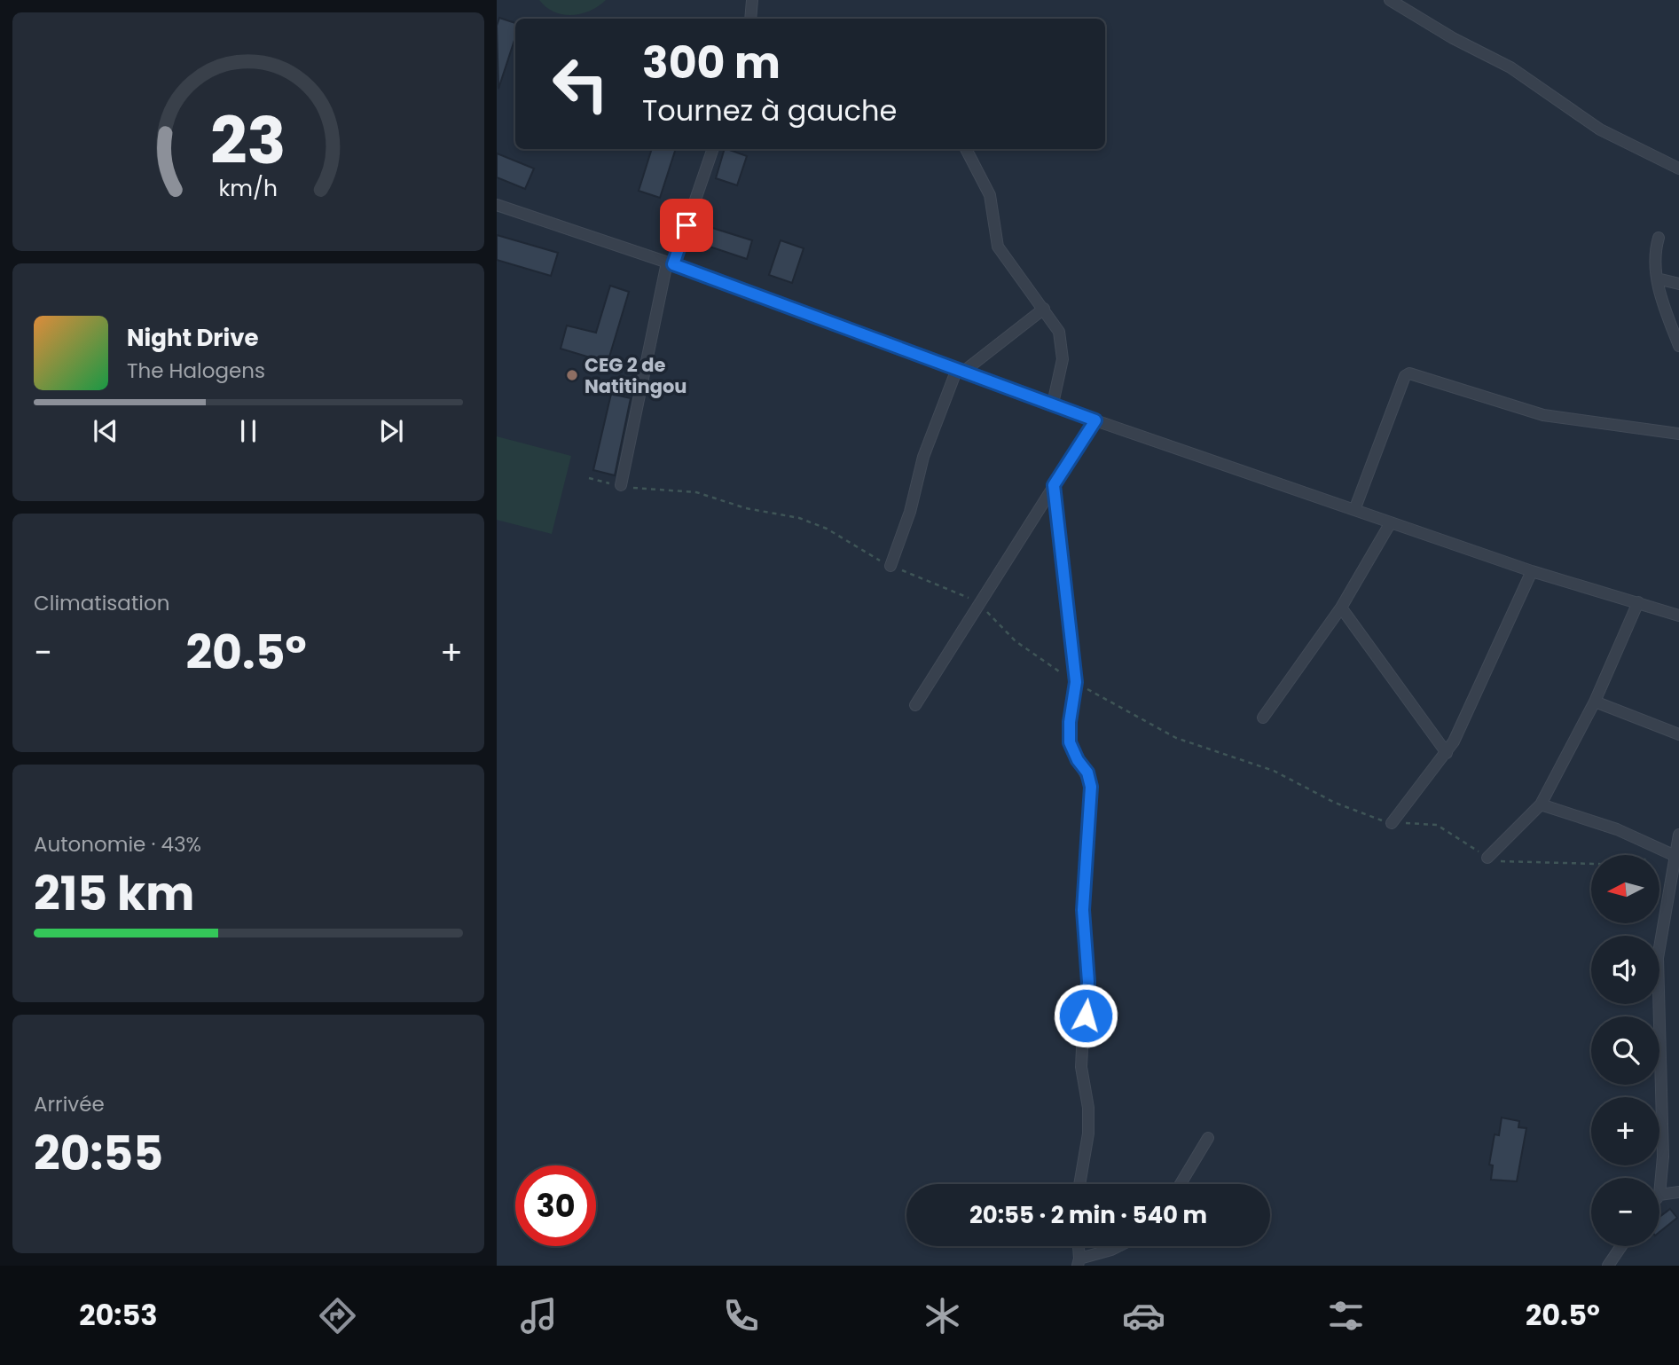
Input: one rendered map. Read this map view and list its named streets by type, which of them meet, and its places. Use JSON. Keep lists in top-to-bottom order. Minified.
{"places":["CEG 2 de Natitingou"],"north":"left","page":{"turn":["300 m","Tournez à gauche"],"song":["Night Drive","The Halogens"],"tile":["Climatisation",["Autonomie · 43%","215 km"],["Arrivée","20:55"]],"heat":["−","20.5°","+"],"map_buttons":["+","−"],"limit":"30","trip":"20:55 · 2 min · 540 m","tabs":["20:53","20.5°"],"gauge":["23","km/h"]}}
